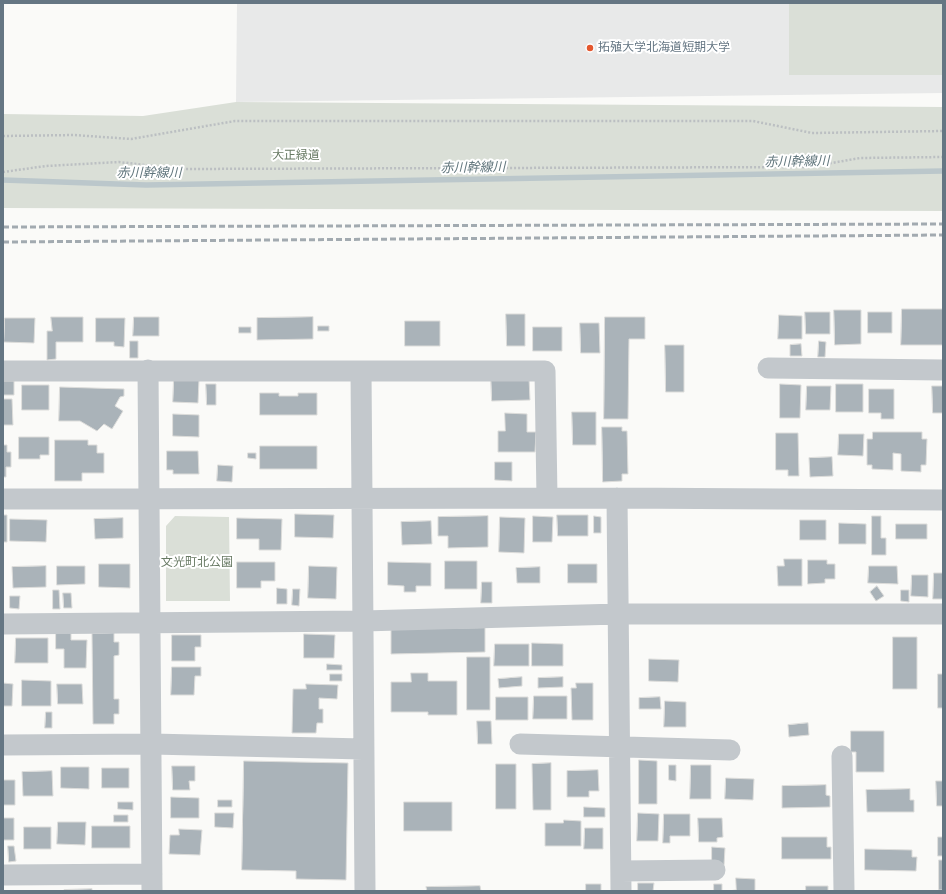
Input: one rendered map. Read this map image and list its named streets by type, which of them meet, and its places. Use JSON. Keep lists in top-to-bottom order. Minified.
{"water":["赤川幹線川"],"parks":["大正緑道","文光町北公園"],"places":["拓殖大学北海道短期大学"]}
